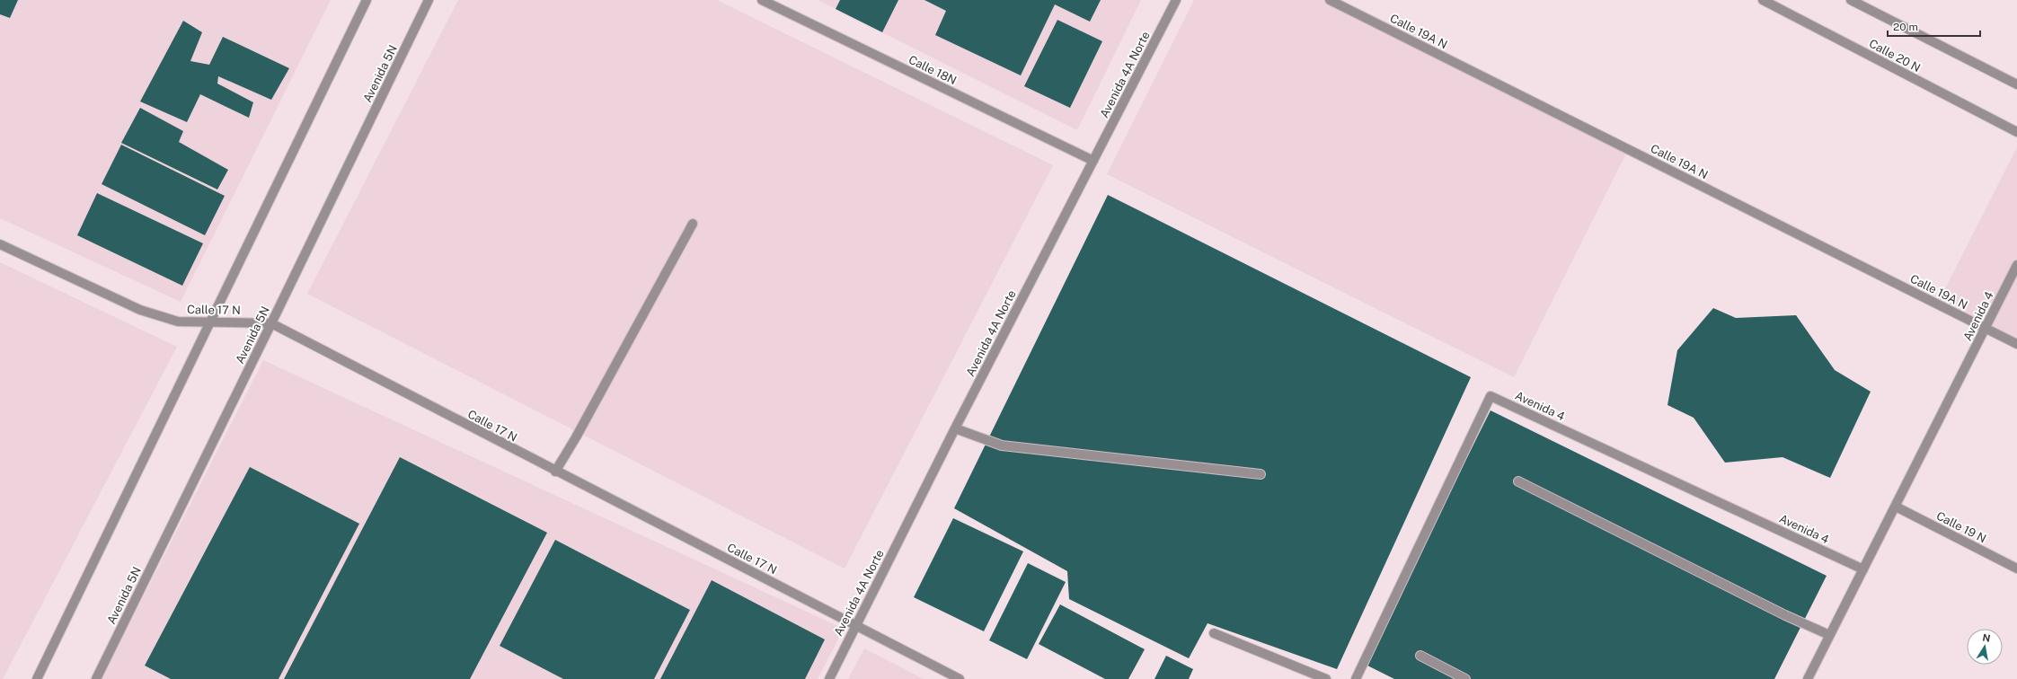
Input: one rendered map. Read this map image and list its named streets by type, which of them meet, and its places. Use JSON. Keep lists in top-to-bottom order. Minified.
{"streets":{"street":["Calle 19A N","Calle 20 N","Calle 18N","Avenida 5N","Avenida 4A Norte","Calle 17 N","Avenida 4","Calle 19 N"]},"crossings":[["Calle 19A N","Avenida 4"],["Calle 18N","Avenida 4A Norte"],["Avenida 5N","Calle 17 N"],["Avenida 4A Norte","Calle 17 N"],["Avenida 4","Calle 19 N"]],"scale_bar":"20 m","north":"top"}
